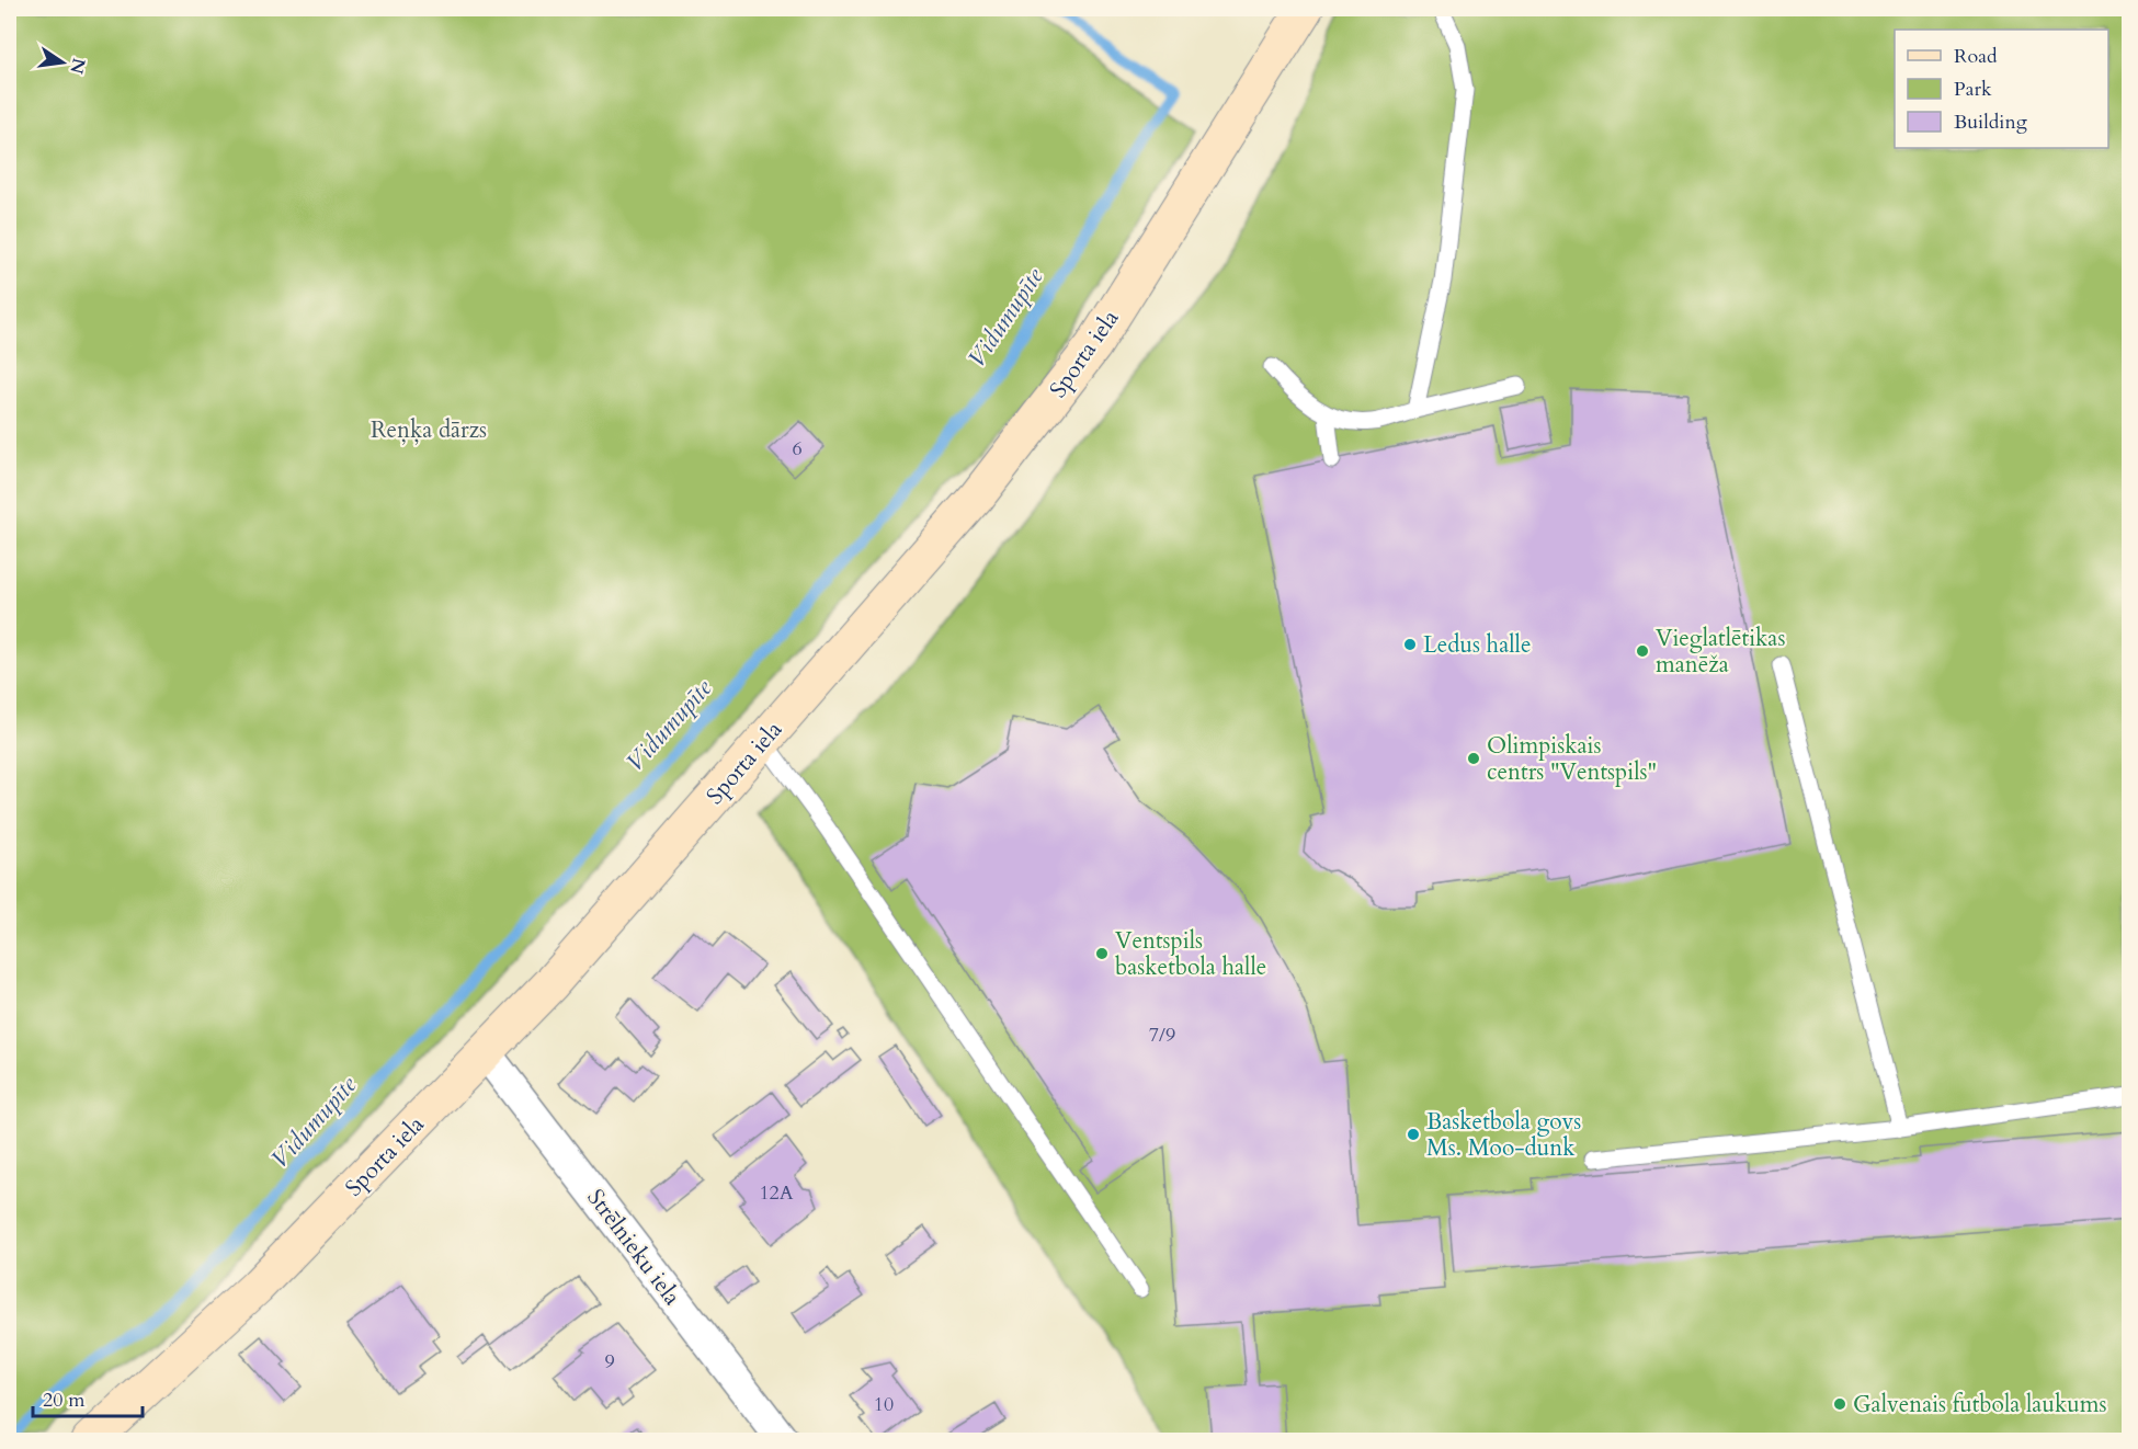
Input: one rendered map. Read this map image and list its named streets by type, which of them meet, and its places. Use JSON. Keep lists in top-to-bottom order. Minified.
{"streets":{"street":["Sporta iela","Strēlnieku iela"]},"crossings":[["Sporta iela","Strēlnieku iela"]],"water":["Vidumupīte"],"parks":["Reņķa dārzs"],"places":["Ledus halle","Vieglatlētikas manēža","Olimpiskais centrs \"Ventspils\"","Ventspils basketbola halle","Basketbola govs Ms. Moo-dunk","Galvenais futbola laukums"],"house_numbers":["6","7/9","12A","9","10"],"legend":["Road","Park","Building"],"scale_bar":"20 m","north":"right"}
